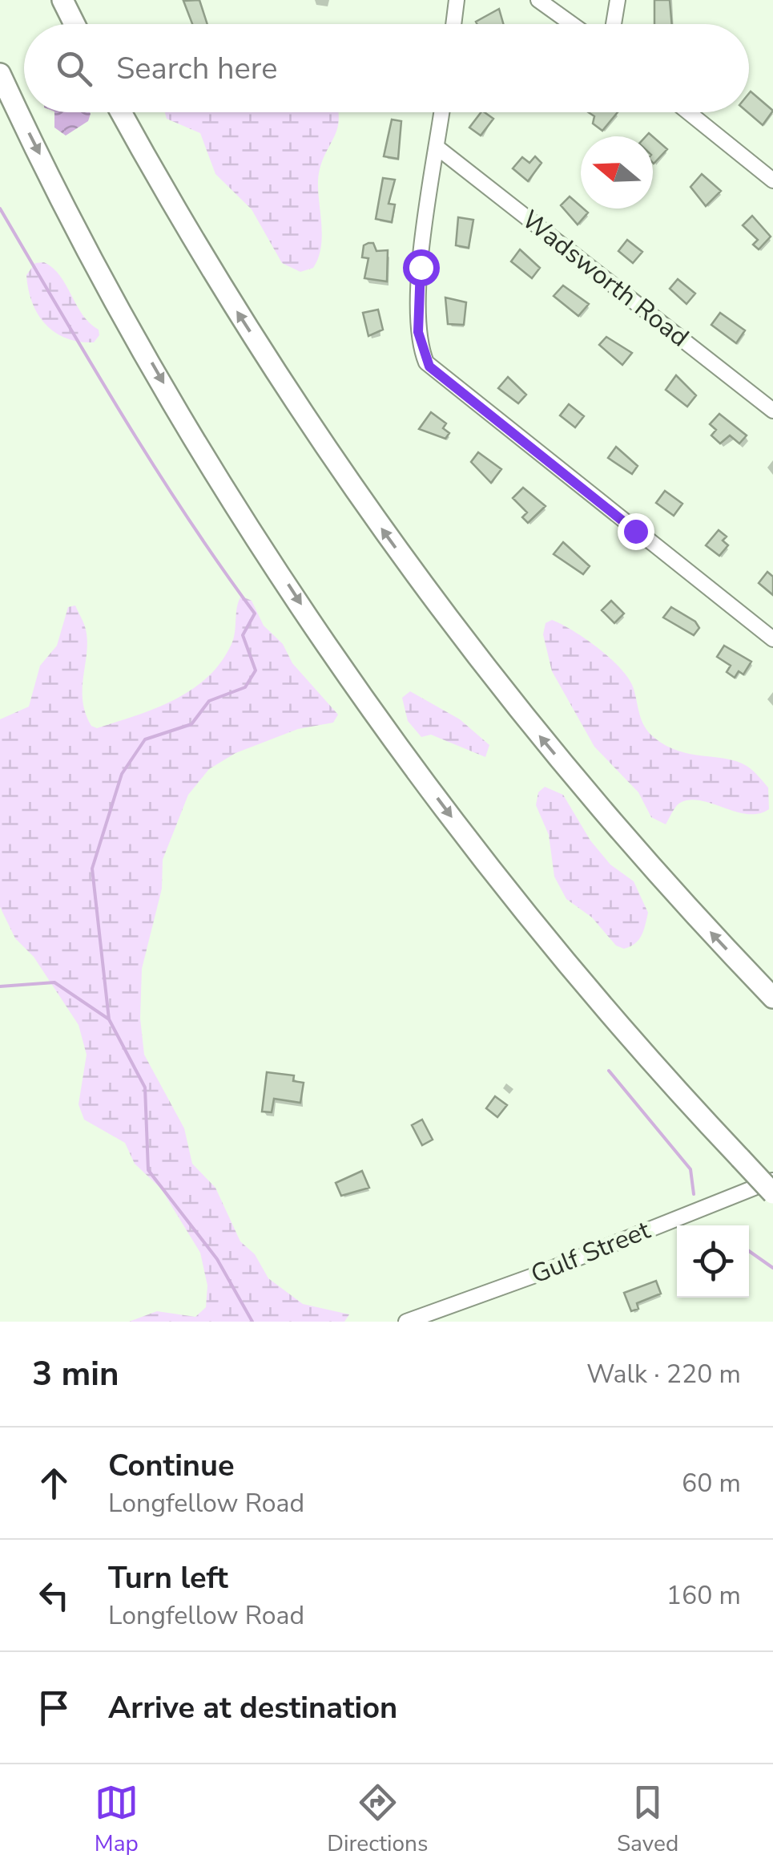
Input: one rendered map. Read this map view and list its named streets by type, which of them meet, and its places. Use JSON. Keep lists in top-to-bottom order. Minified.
{"streets":{"street":["Wadsworth Road","Gulf Street"]},"north":"left","page":{"search":"Search here","heading":["3 min","Walk · 220 m"],"list":[["Continue","Longfellow Road","60 m"],["Turn left","Longfellow Road","160 m"],"Arrive at destination"],"nav":["Map","Directions","Saved"]}}
